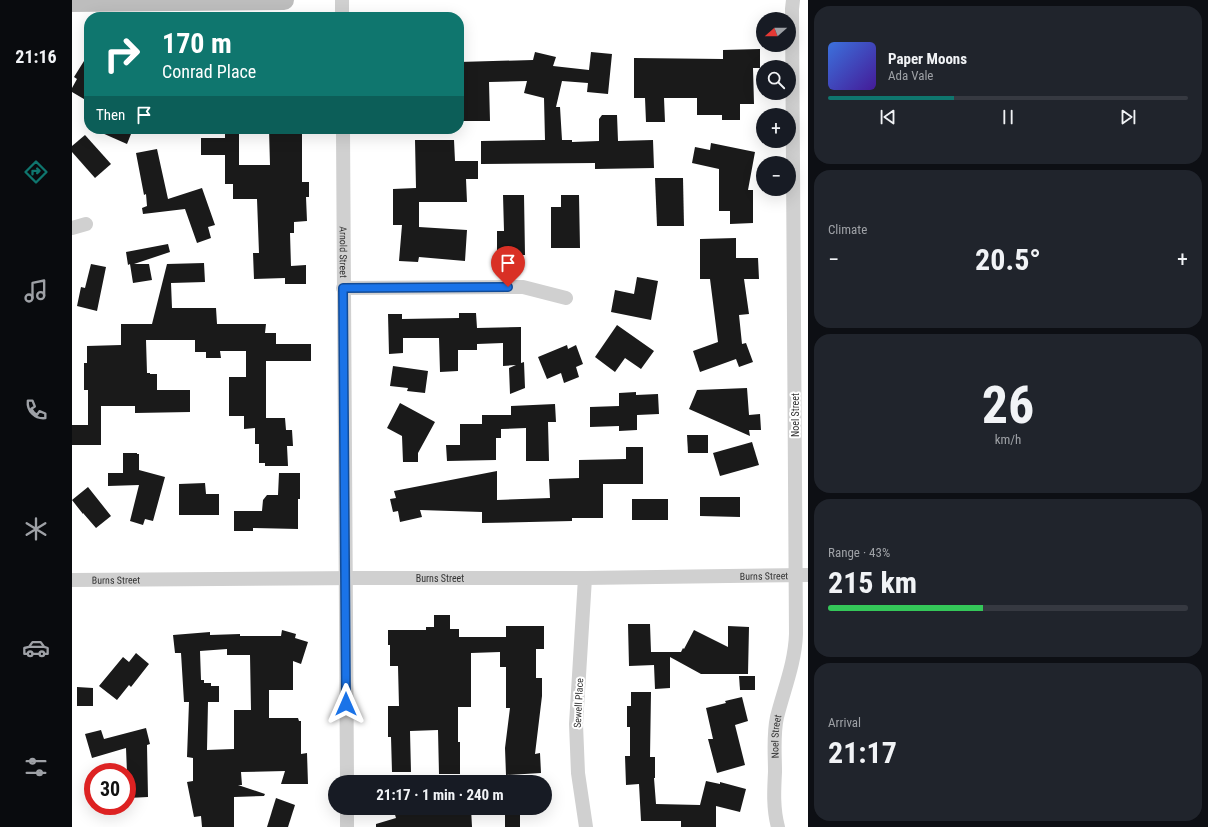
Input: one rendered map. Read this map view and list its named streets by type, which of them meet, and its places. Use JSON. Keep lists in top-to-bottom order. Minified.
{"streets":{"street":["Arnold Street","Noel Street","Burns Street","Sewell Place"]},"crossings":[["Arnold Street","Burns Street"],["Noel Street","Burns Street"],["Burns Street","Sewell Place"]],"north":"left","page":{"tabs":"21:16","map_buttons":["+","−"],"turn":["170 m","Conrad Place"],"song":["Paper Moons","Ada Vale"],"then":"Then","tile":["Climate",["26","km/h"],["Range · 43%","215 km"],["Arrival","21:17"]],"heat":["−","20.5°","+"],"limit":"30","trip":"21:17 · 1 min · 240 m"}}
